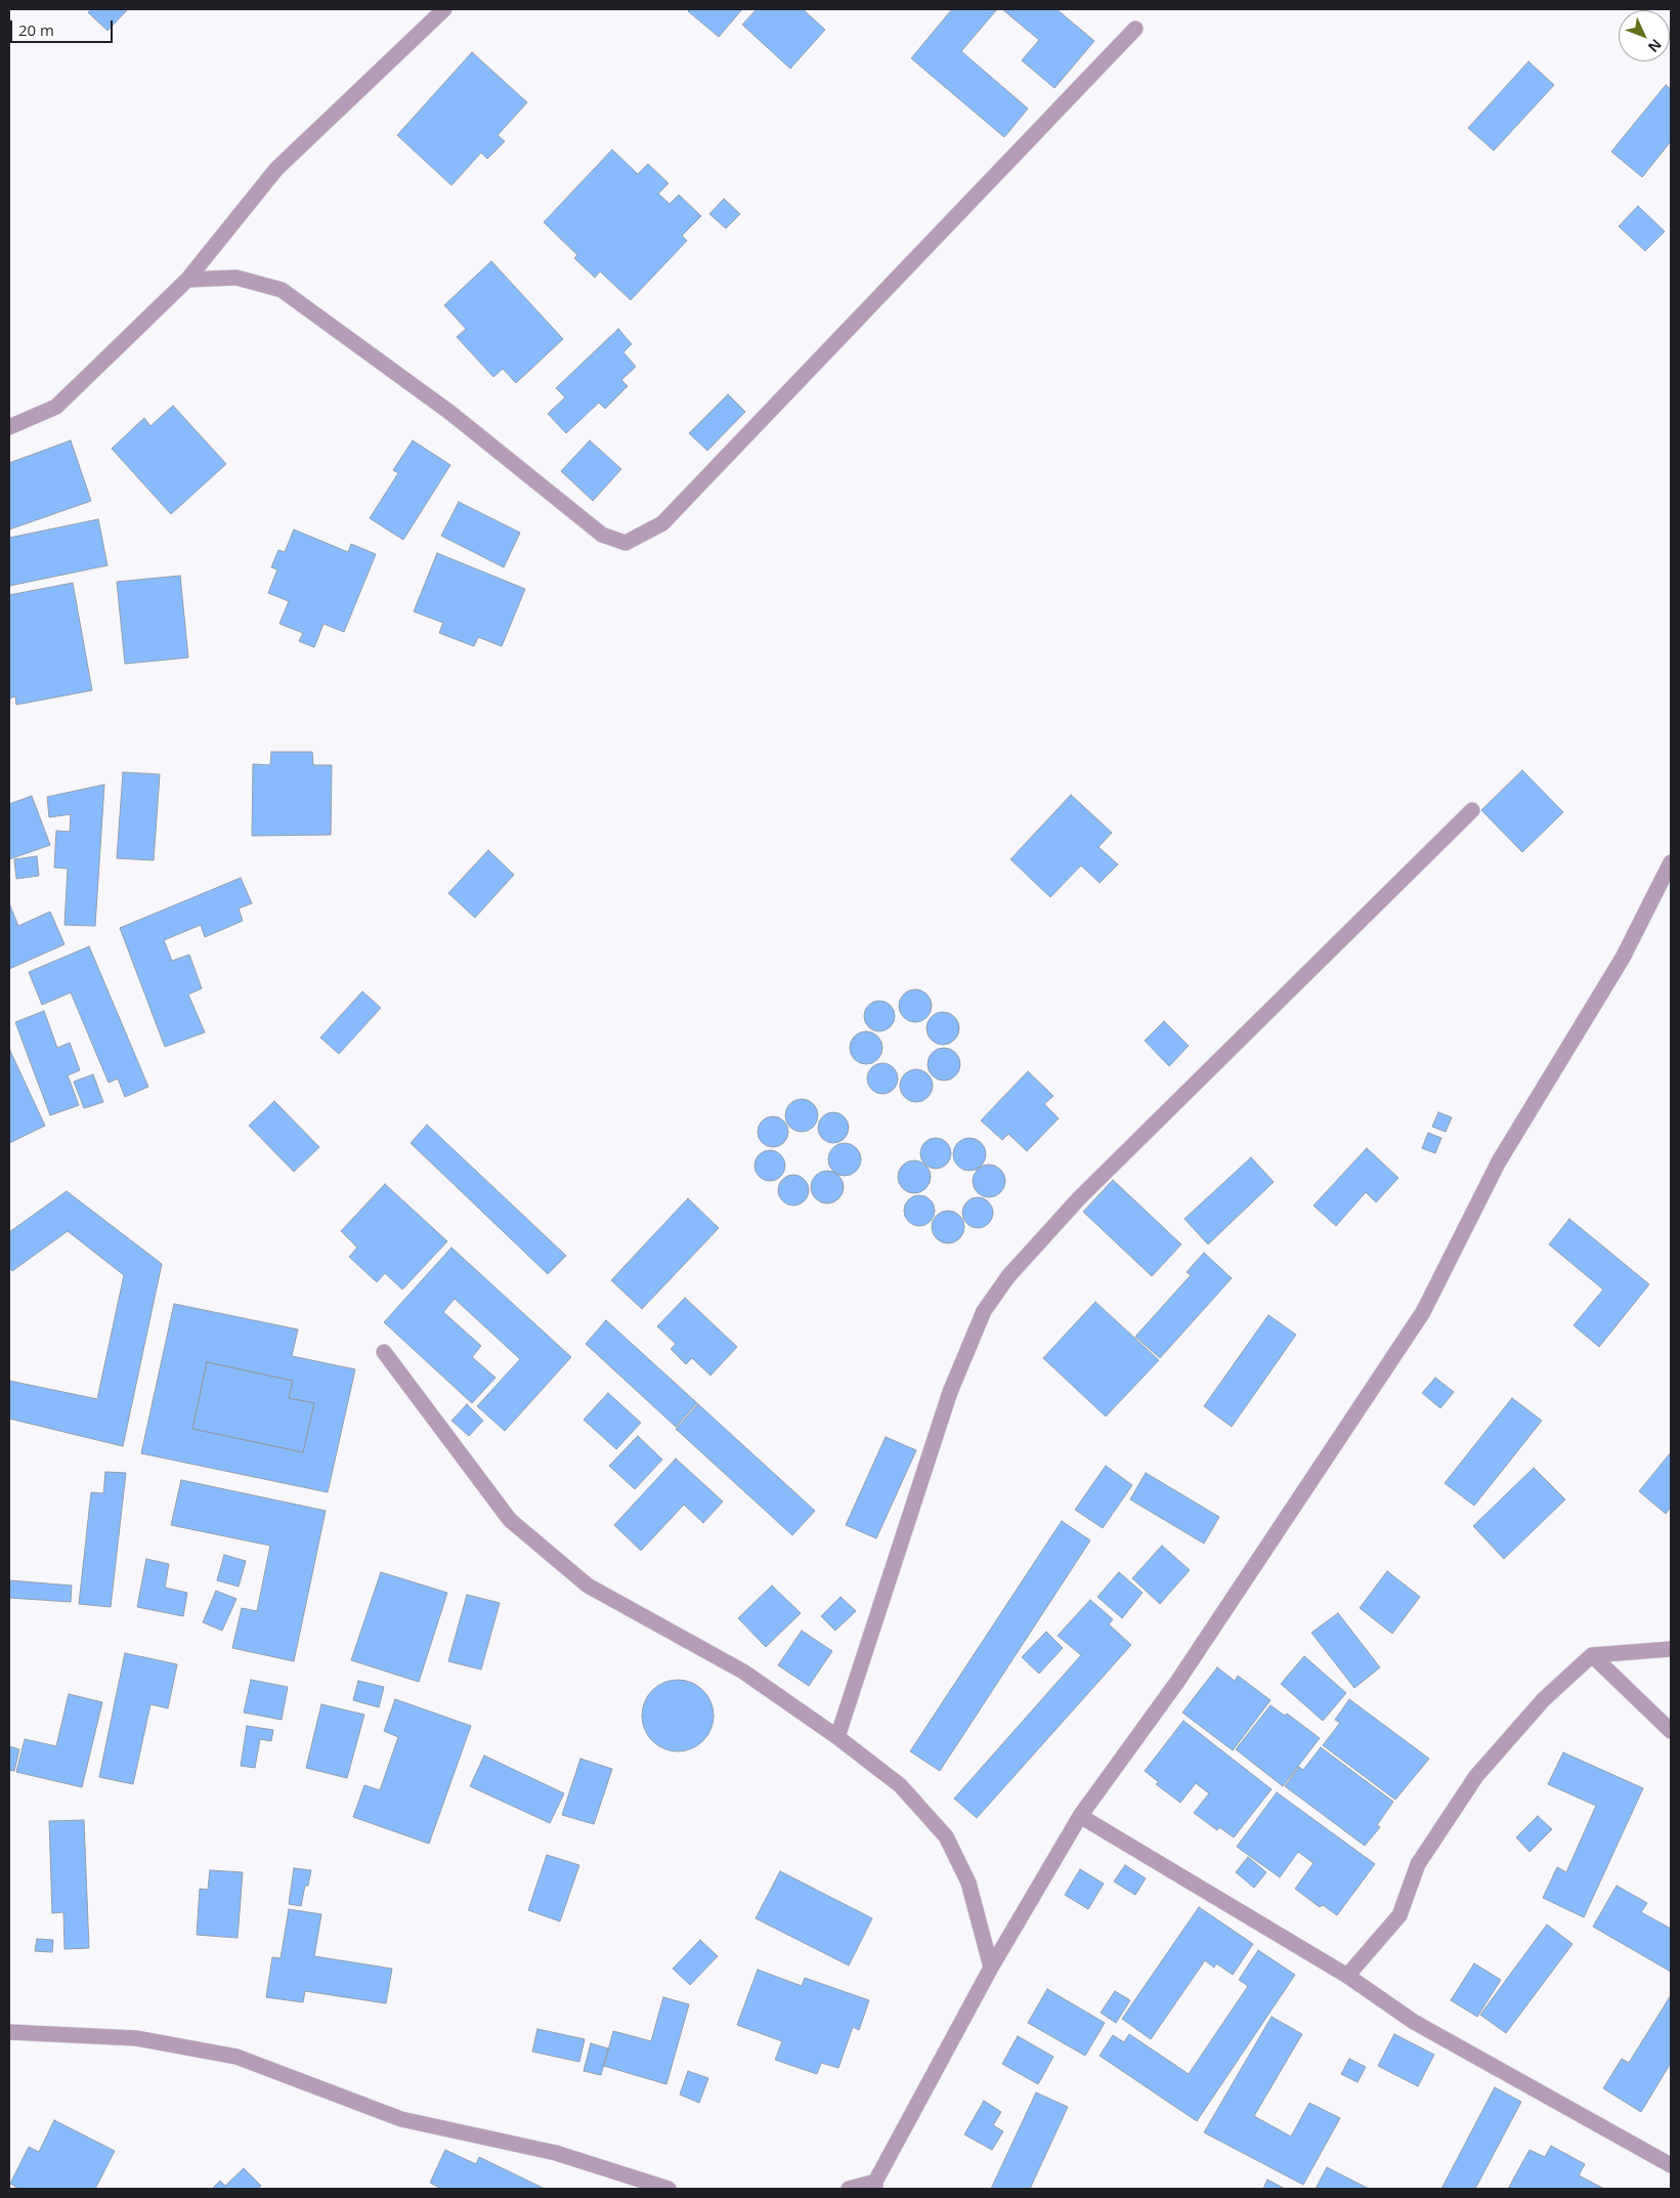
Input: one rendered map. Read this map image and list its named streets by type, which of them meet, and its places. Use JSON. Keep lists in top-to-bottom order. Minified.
{"scale_bar":"20 m","north":"bottom right"}
